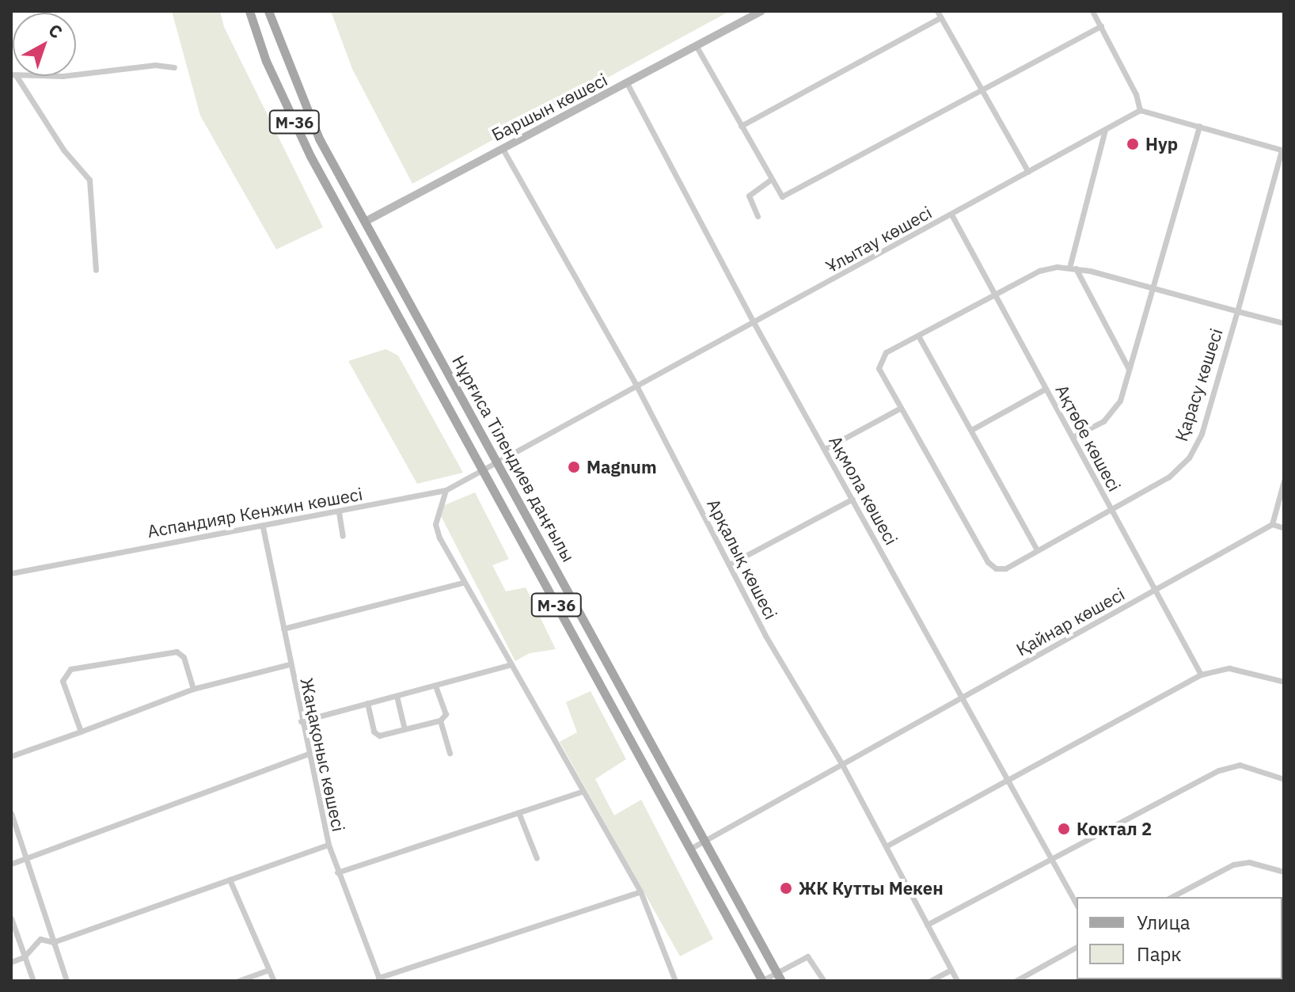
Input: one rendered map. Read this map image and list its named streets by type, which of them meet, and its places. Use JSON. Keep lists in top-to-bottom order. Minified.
{"streets":{"main road":["M-36","Нұрғиса Тілендиев даңғылы"],"street":["Баршын көшесі","Ұлытау көшесі","Қарасу көшесі","Ақтөбе көшесі","Ақмола көшесі","Аспандияр Кенжин көшесі","Арқалық көшесі","Қайнар көшесі","Жаңақоныс көшесі"]},"crossings":[["Баршын көшесі","Нұрғиса Тілендиев даңғылы"],["Баршын көшесі","Ақмола көшесі"],["Баршын көшесі","Арқалық көшесі"],["Ұлытау көшесі","Ақтөбе көшесі"],["Ұлытау көшесі","Нұрғиса Тілендиев даңғылы"],["Ұлытау көшесі","Ақмола көшесі"],["Ұлытау көшесі","Аспандияр Кенжин көшесі"],["Ұлытау көшесі","Арқалық көшесі"],["Қарасу көшесі","Ақтөбе көшесі"],["Ақтөбе көшесі","Қайнар көшесі"],["Нұрғиса Тілендиев даңғылы","Аспандияр Кенжин көшесі"],["Нұрғиса Тілендиев даңғылы","Қайнар көшесі"],["Ақмола көшесі","Қайнар көшесі"],["Аспандияр Кенжин көшесі","Жаңақоныс көшесі"],["Арқалық көшесі","Қайнар көшесі"]],"places":["Нур","Magnum","Коктал 2","ЖК Кутты Мекен"],"legend":["Улица","Парк"],"north":"top right"}
